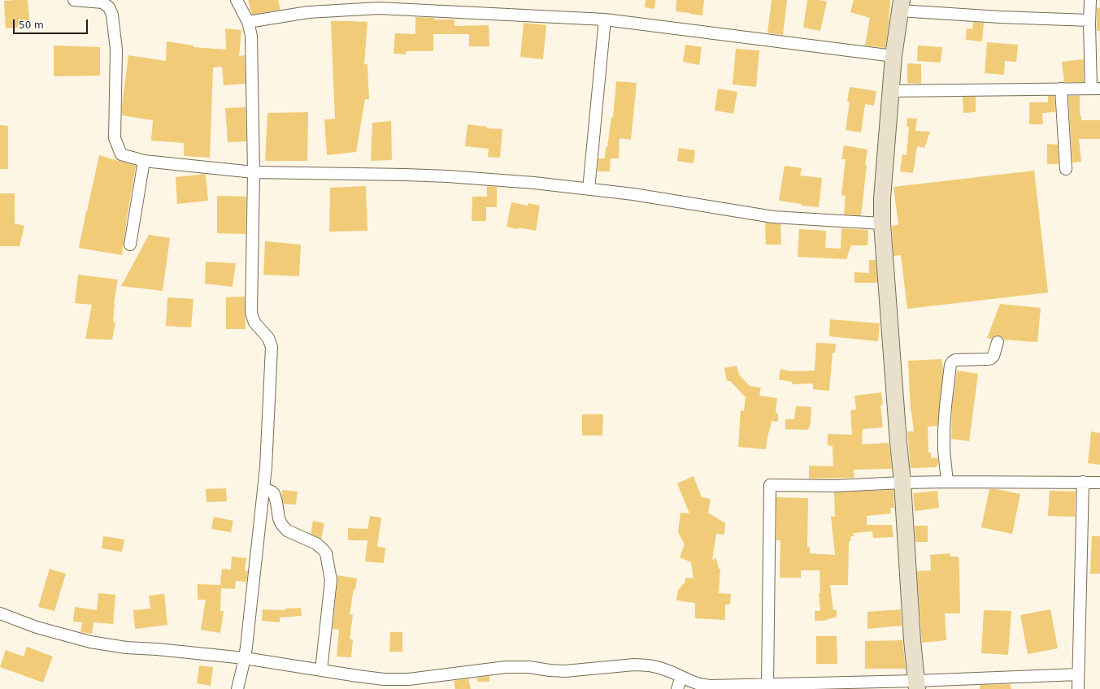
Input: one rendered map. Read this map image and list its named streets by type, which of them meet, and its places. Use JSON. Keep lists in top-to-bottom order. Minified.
{"scale_bar":"50 m"}
